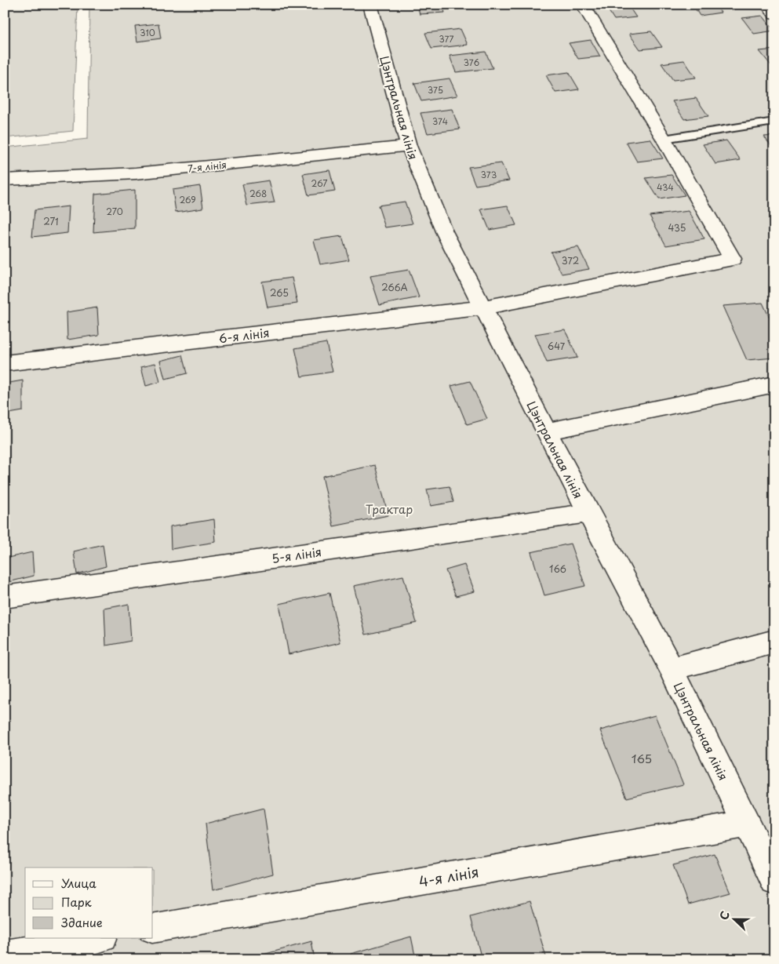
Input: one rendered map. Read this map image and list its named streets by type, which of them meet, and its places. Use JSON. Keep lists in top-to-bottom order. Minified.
{"streets":{"street":["Цэнтральная лінія","7-я лінія","6-я лінія","5-я лінія","4-я лінія"]},"crossings":[["Цэнтральная лінія","7-я лінія"],["Цэнтральная лінія","6-я лінія"],["Цэнтральная лінія","5-я лінія"],["Цэнтральная лінія","4-я лінія"]],"parks":["Трактар"],"house_numbers":["310","377","376","375","374","373","267","434","268","269","270","271","435","372","266А","265","647","166","165"],"legend":["Улица","Парк","Здание"],"north":"left"}
